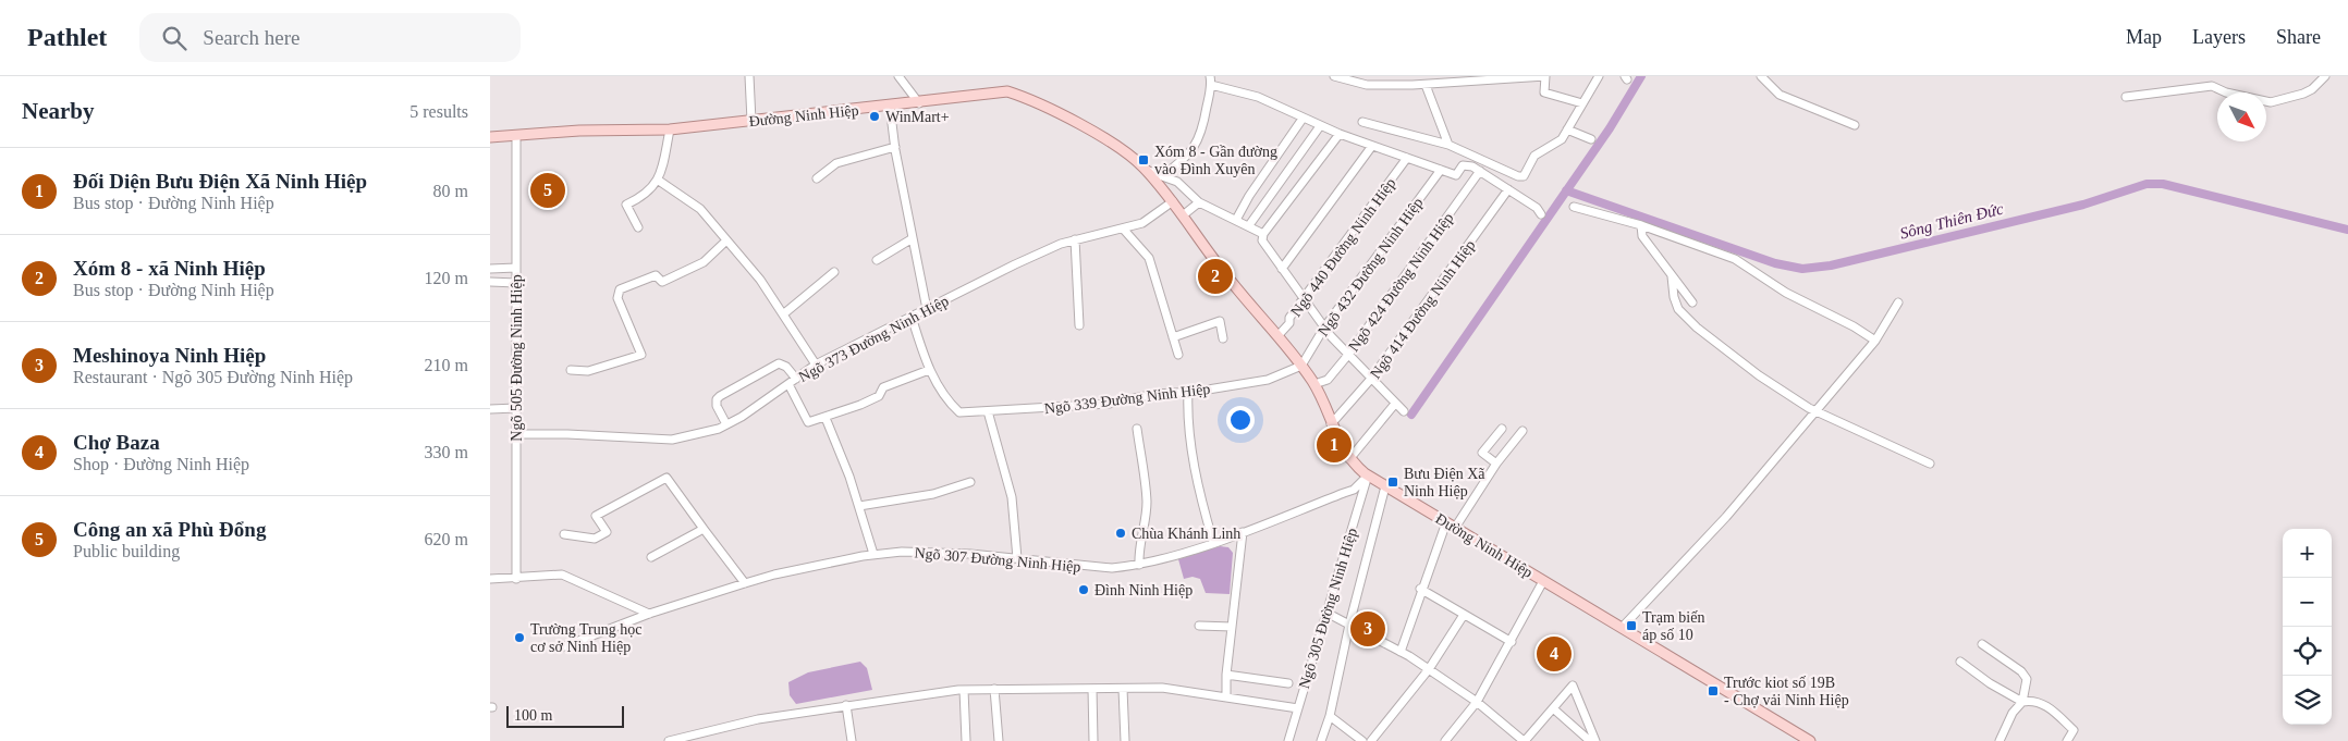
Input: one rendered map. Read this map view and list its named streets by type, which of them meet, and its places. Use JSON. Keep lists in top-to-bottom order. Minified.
{"streets":{"main road":["Đường Ninh Hiệp"],"street":["Ngõ 440 Đường Ninh Hiệp","Ngõ 432 Đường Ninh Hiệp","Ngõ 424 Đường Ninh Hiệp","Ngõ 414 Đường Ninh Hiệp","Ngõ 373 Đường Ninh Hiệp","Ngõ 505 Đường Ninh Hiệp","Ngõ 339 Đường Ninh Hiệp","Ngõ 307 Đường Ninh Hiệp","Ngõ 305 Đường Ninh Hiệp"]},"crossings":[["Đường Ninh Hiệp","Ngõ 440 Đường Ninh Hiệp"],["Đường Ninh Hiệp","Ngõ 432 Đường Ninh Hiệp"],["Đường Ninh Hiệp","Ngõ 424 Đường Ninh Hiệp"],["Đường Ninh Hiệp","Ngõ 414 Đường Ninh Hiệp"],["Đường Ninh Hiệp","Ngõ 373 Đường Ninh Hiệp"],["Đường Ninh Hiệp","Ngõ 505 Đường Ninh Hiệp"],["Đường Ninh Hiệp","Ngõ 339 Đường Ninh Hiệp"],["Đường Ninh Hiệp","Ngõ 307 Đường Ninh Hiệp"],["Đường Ninh Hiệp","Ngõ 305 Đường Ninh Hiệp"],["Ngõ 432 Đường Ninh Hiệp","Ngõ 339 Đường Ninh Hiệp"],["Ngõ 373 Đường Ninh Hiệp","Ngõ 505 Đường Ninh Hiệp"],["Ngõ 373 Đường Ninh Hiệp","Ngõ 339 Đường Ninh Hiệp"],["Ngõ 307 Đường Ninh Hiệp","Ngõ 305 Đường Ninh Hiệp"]],"water":["Sông Thiên Đức"],"places":{"other":["WinMart+","Chùa Khánh Linh","Đình Ninh Hiệp","Trường Trung học cơ sở Ninh Hiệp"],"transit":["Xóm 8 - Gần đường vào Đình Xuyên","Bưu Điện Xã Ninh Hiệp","Trạm biến áp số 10","Trước kiot số 19B - Chợ vải Ninh Hiệp"]},"scale_bar":"100 m","north":"bottom right","page":{"header":"Pathlet","search":"Search here","nav":["Map","Layers","Share"],"heading":["Nearby","5 results"],"list":[{"mark":"1","name":"Đối Diện Bưu Điện Xã Ninh Hiệp","note":"Bus stop · Đường Ninh Hiệp","value":"80 m"},{"mark":"2","name":"Xóm 8 - xã Ninh Hiệp","note":"Bus stop · Đường Ninh Hiệp","value":"120 m"},{"mark":"3","name":"Meshinoya Ninh Hiệp","note":"Restaurant · Ngõ 305 Đường Ninh Hiệp","value":"210 m"},{"mark":"4","name":"Chợ Baza","note":"Shop · Đường Ninh Hiệp","value":"330 m"},{"mark":"5","name":"Công an xã Phù Đổng","note":"Public building","value":"620 m"}],"pins":["5","2","1","3","4"],"map_buttons":["+","−"],"scale":"100 m"}}
